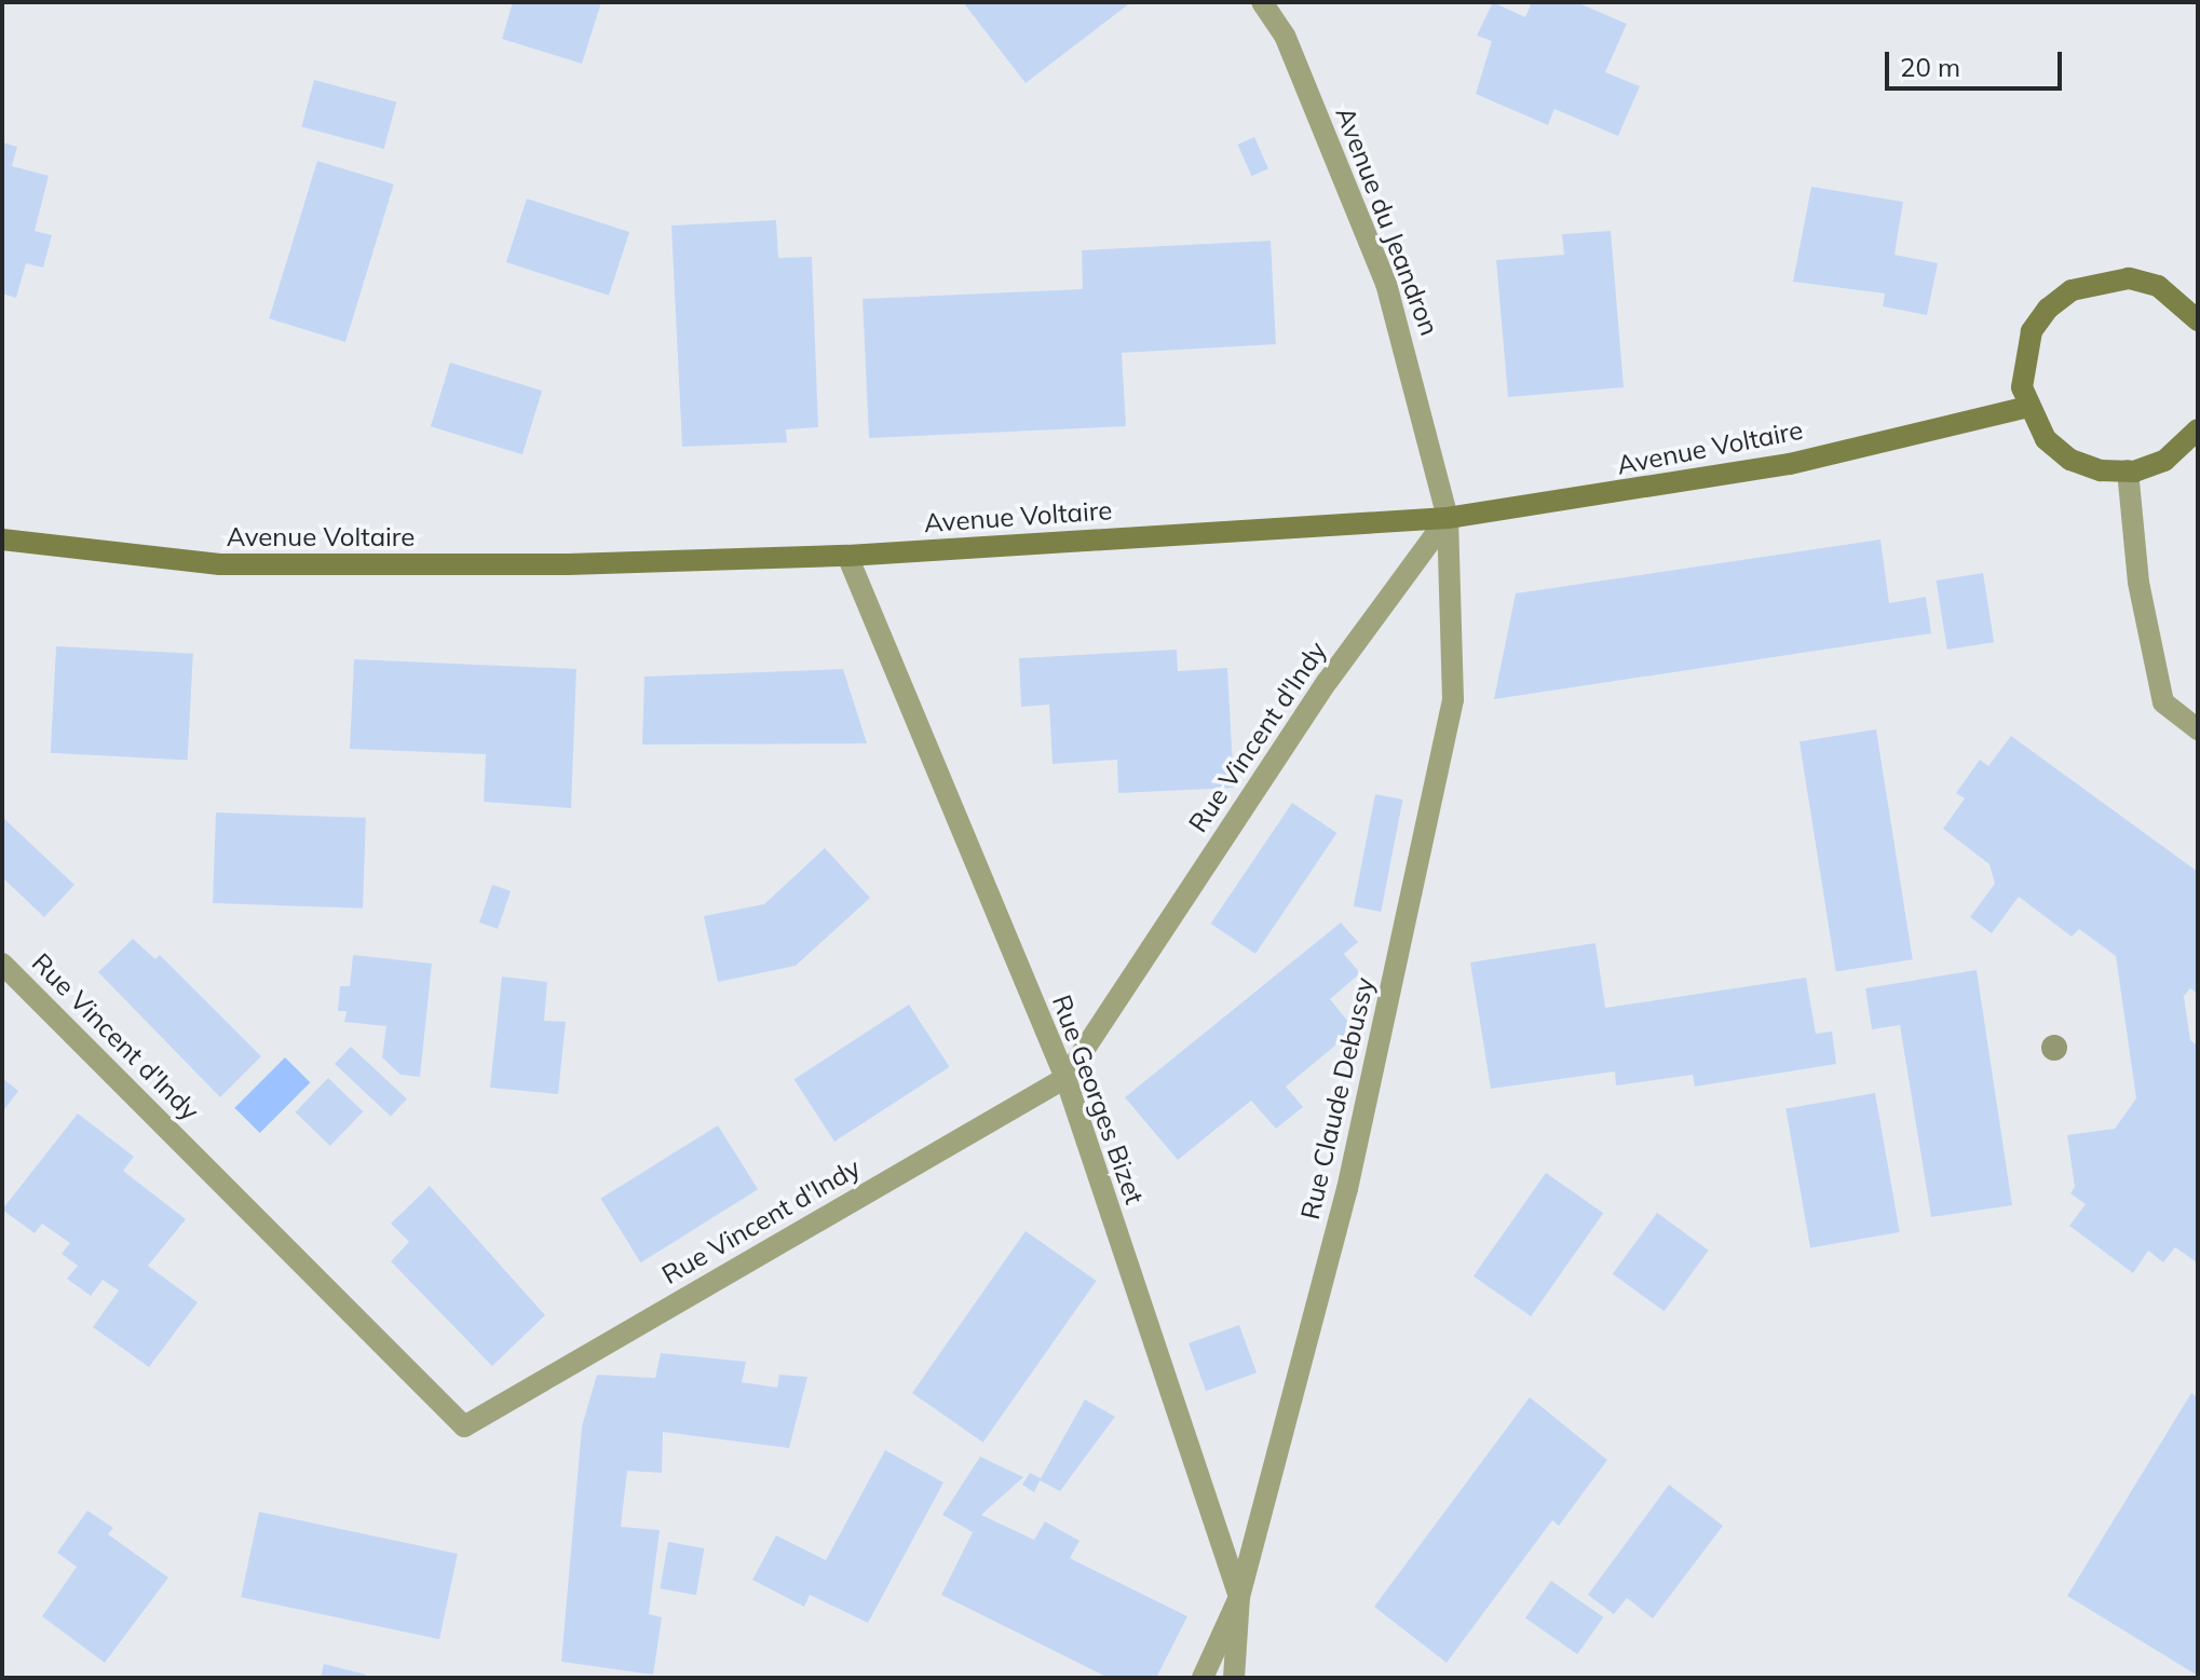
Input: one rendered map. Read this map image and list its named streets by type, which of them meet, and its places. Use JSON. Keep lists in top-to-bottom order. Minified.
{"streets":{"main road":["Avenue Voltaire"],"street":["Avenue du Jeandron","Rue Vincent d'Indy","Rue Claude Debussy","Rue Georges Bizet"]},"crossings":[["Avenue du Jeandron","Avenue Voltaire"],["Avenue du Jeandron","Rue Vincent d'Indy"],["Avenue du Jeandron","Rue Claude Debussy"],["Avenue Voltaire","Rue Vincent d'Indy"],["Avenue Voltaire","Rue Claude Debussy"],["Avenue Voltaire","Rue Georges Bizet"],["Rue Vincent d'Indy","Rue Claude Debussy"],["Rue Vincent d'Indy","Rue Georges Bizet"],["Rue Claude Debussy","Rue Georges Bizet"]],"scale_bar":"20 m"}
